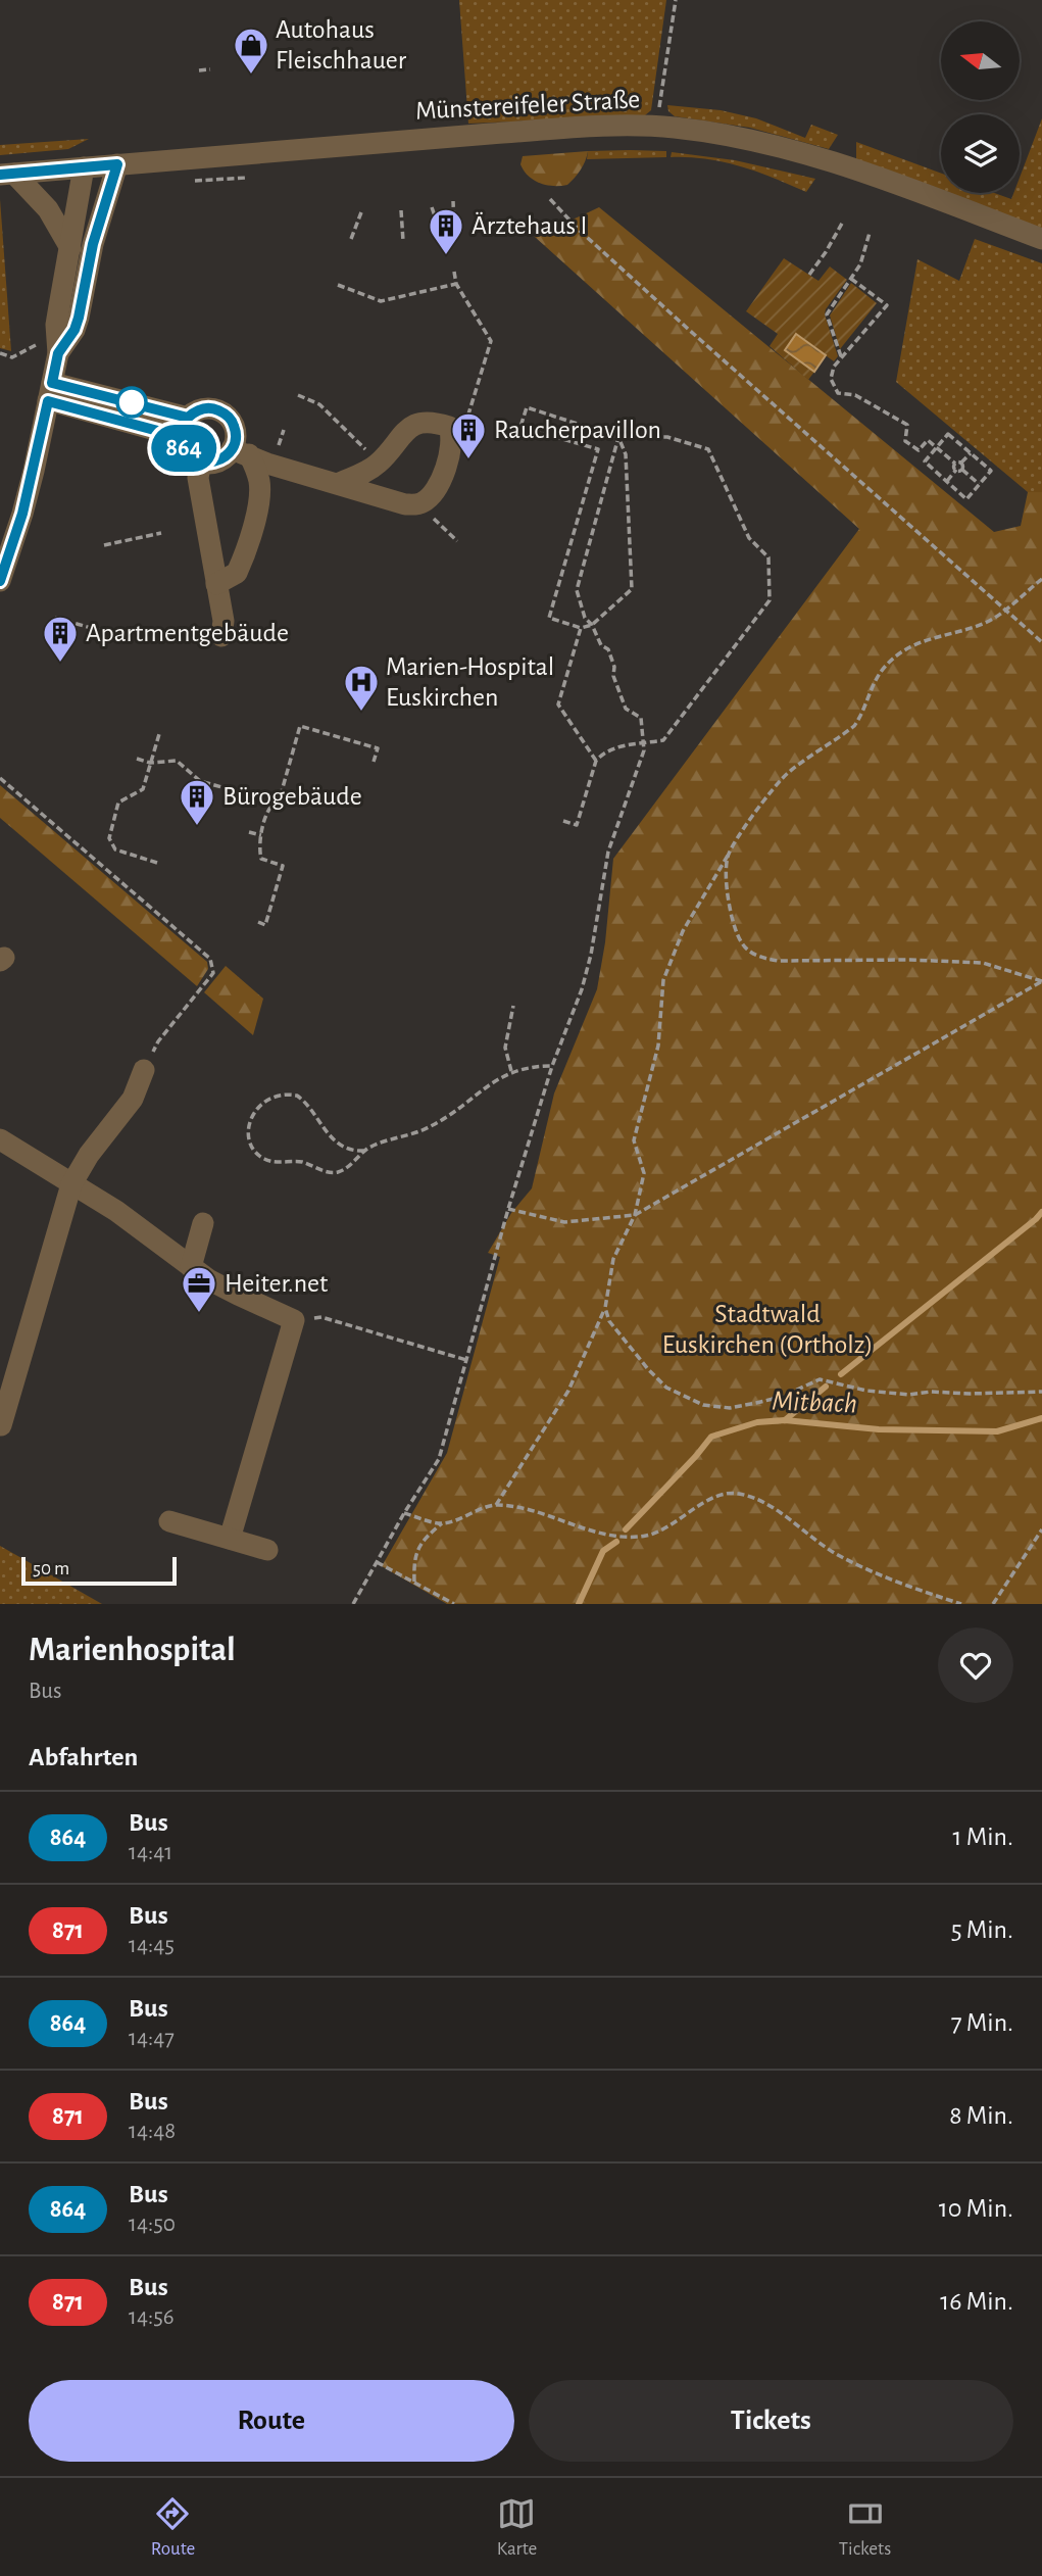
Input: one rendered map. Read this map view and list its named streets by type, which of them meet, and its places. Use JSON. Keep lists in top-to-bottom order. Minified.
{"streets":{"street":["Münstereifeler Straße"]},"water":["Mitbach"],"parks":["Stadtwald Euskirchen (Ortholz)"],"places":{"shop":["Autohaus Fleischhauer"],"building":["Ärztehaus I","Raucherpavillon","Apartmentgebäude","Bürogebäude"],"hospital":["Marien-Hospital Euskirchen"],"office":["Heiter.net"]},"lines":["bus line 864"],"scale_bar":"50 m","north":"left","page":{"on_map":"864","scale":"50 m","heading":[["Marienhospital","Bus"],"Abfahrten"],"list":[{"mark":"864","name":"Bus","note":"14:41","value":"1 Min."},{"mark":"871","name":"Bus","note":"14:45","value":"5 Min."},{"mark":"864","name":"Bus","note":"14:47","value":"7 Min."},{"mark":"871","name":"Bus","note":"14:48","value":"8 Min."},{"mark":"864","name":"Bus","note":"14:50","value":"10 Min."},{"mark":"871","name":"Bus","note":"14:56","value":"16 Min."}],"buttons":["Route","Tickets"],"tabs":["Route","Karte","Tickets"]}}
